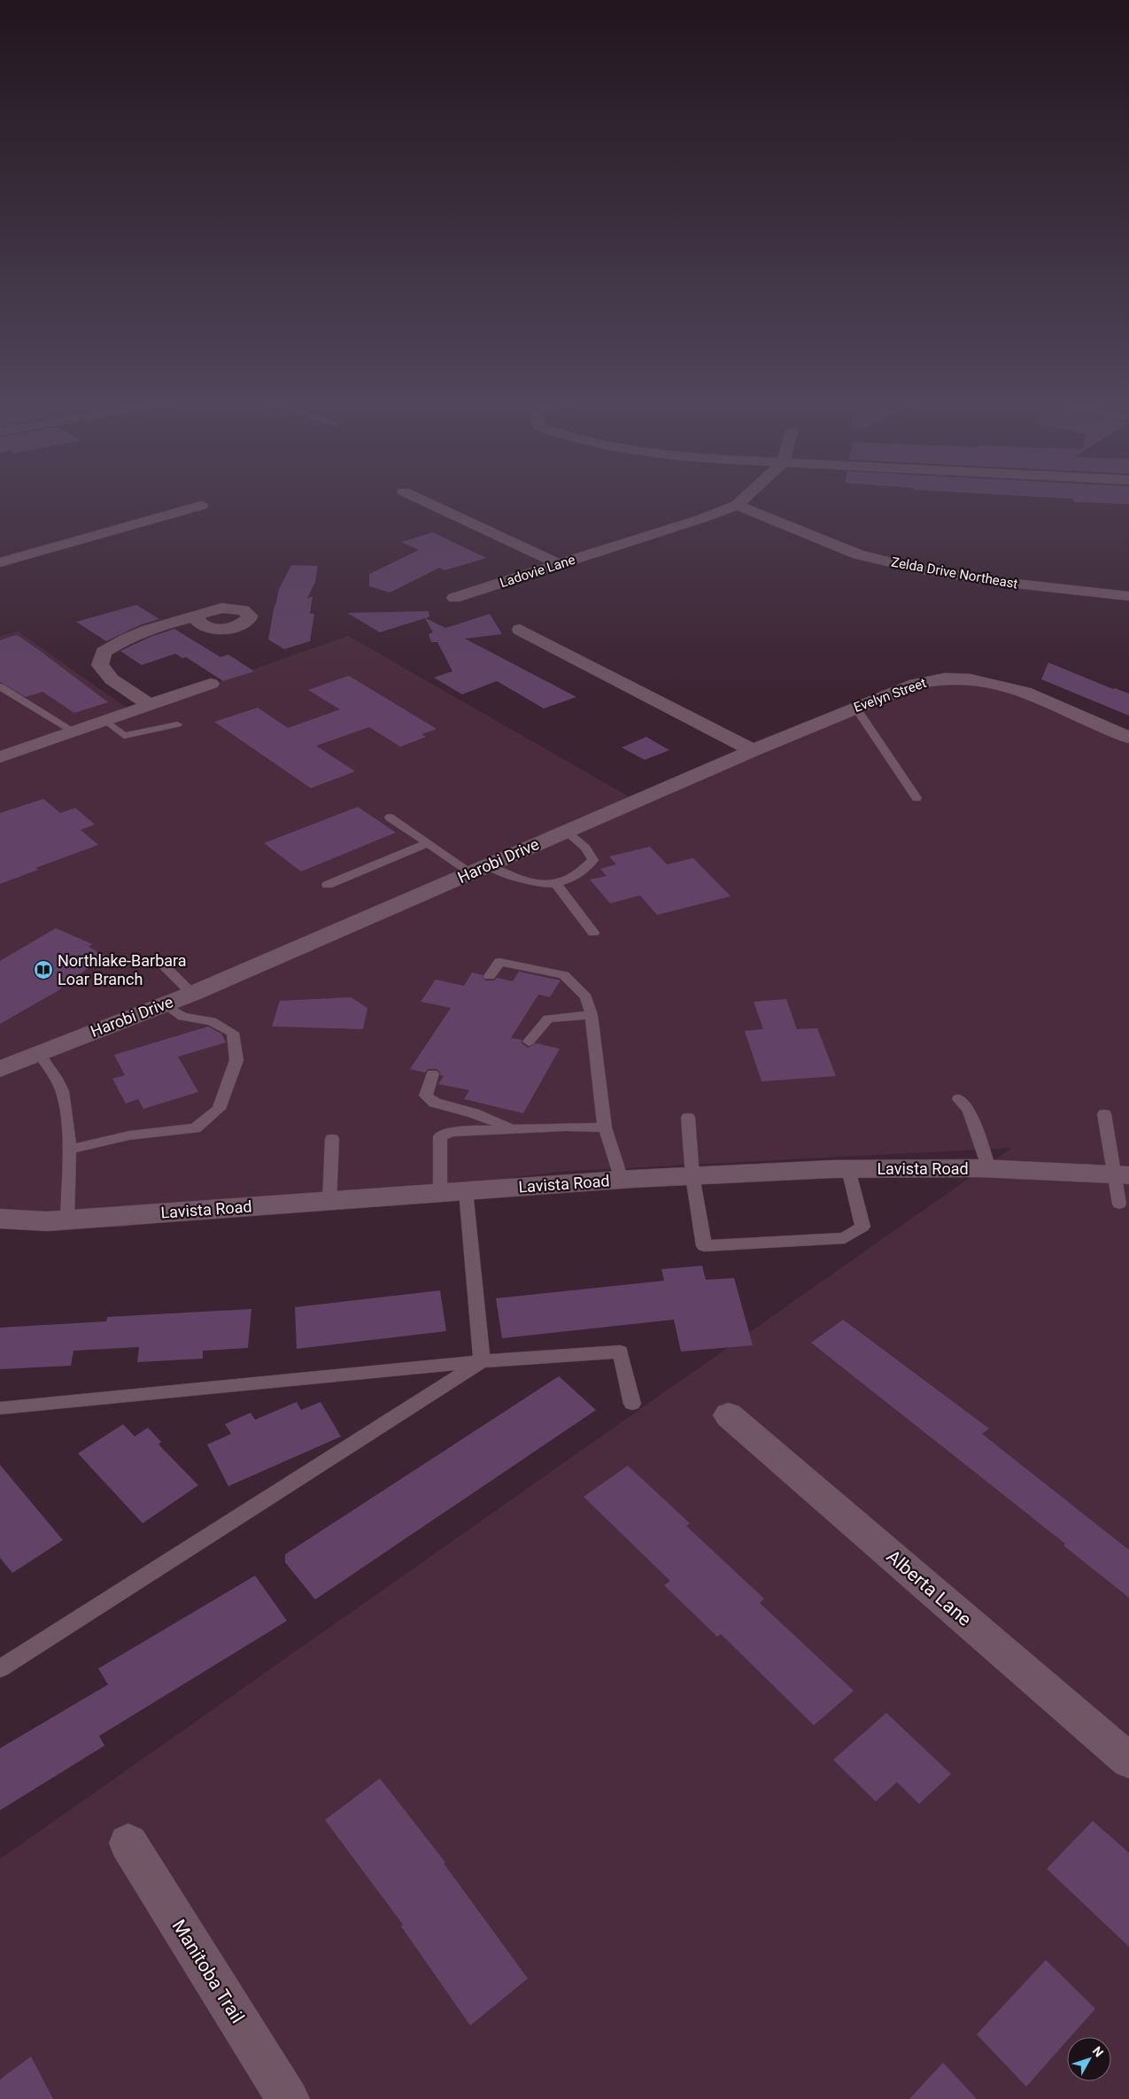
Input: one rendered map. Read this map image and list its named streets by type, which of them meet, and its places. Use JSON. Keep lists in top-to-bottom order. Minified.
{"streets":{"street":["Ladovie Lane","Zelda Drive Northeast","Evelyn Street","Harobi Drive","Lavista Road","Alberta Lane","Manitoba Trail"]},"crossings":[["Ladovie Lane","Zelda Drive Northeast"],["Evelyn Street","Harobi Drive"]],"places":{"library":["Northlake-Barbara Loar Branch"]},"north":"top right"}
